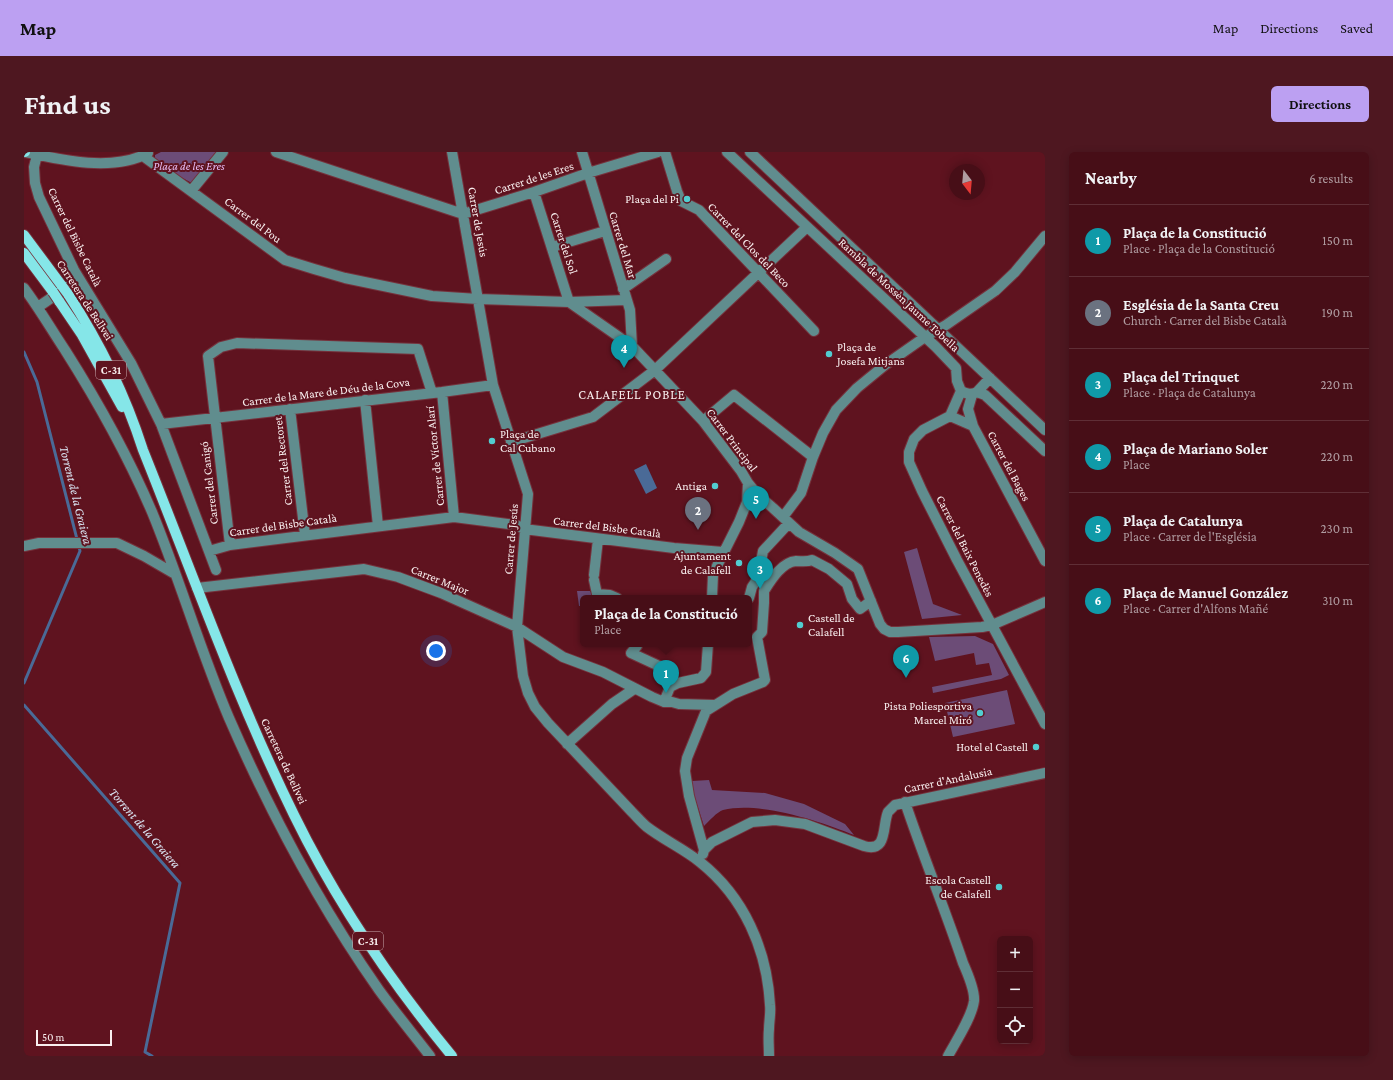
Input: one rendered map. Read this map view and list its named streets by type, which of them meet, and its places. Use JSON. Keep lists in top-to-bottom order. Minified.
{"streets":{"main road":["Carretera de Bellvei","C-31"],"street":["Carrer de les Eres","Carrer del Pou","Carrer de Jesús","Carrer del Bisbe Català","Carrer del Sol","Carrer del Mar","Carrer del Clos del Beco","Rambla de Mossèn Jaume Tobella","Carrer de la Mare de Déu de la Cova","Carrer Principal","Carrer de Víctor Alarí","Carrer del Rectoret","Carrer del Bages","Carrer del Canigó","Carrer del Baix Penedès","Carrer Major","Carrer d'Andalusia"]},"crossings":[["Carrer de les Eres","Carrer de Jesús"],["Carrer de les Eres","Carrer del Sol"],["Carrer de les Eres","Carrer del Mar"],["Carrer del Pou","Carrer de Jesús"],["Carrer del Pou","Carrer del Bisbe Català"],["Carrer del Pou","Carrer del Sol"],["Carrer del Pou","Carrer del Mar"],["Carrer del Pou","Carrer Principal"],["Carrer de Jesús","Carrer del Bisbe Català"],["Carrer de Jesús","Carrer de la Mare de Déu de la Cova"],["Carrer de Jesús","Carrer Major"],["Carrer del Bisbe Català","Carrer de la Mare de Déu de la Cova"],["Carrer del Bisbe Català","Carrer de Víctor Alarí"],["Carrer del Bisbe Català","Carrer del Rectoret"],["Carrer del Bisbe Català","Carrer del Canigó"],["Carrer del Sol","Carrer Principal"],["Carrer del Mar","Carrer Principal"],["Carretera de Bellvei","Carrer Major"],["Carrer de la Mare de Déu de la Cova","Carrer de Víctor Alarí"],["Carrer de la Mare de Déu de la Cova","Carrer del Rectoret"],["Carrer de la Mare de Déu de la Cova","Carrer del Canigó"],["Carrer Principal","Carrer del Baix Penedès"],["Carrer de Víctor Alarí","Carrer del Canigó"],["Carrer del Bages","Carrer del Baix Penedès"]],"districts":["CALAFELL POBLE"],"water":["Torrent de la Graiera"],"parks":["Plaça de les Eres"],"places":["Plaça del Pi","Plaça de Josefa Mitjans","Plaça de Cal Cubano","Antiga","Ajuntament de Calafell","Castell de Calafell","Pista Poliesportiva Marcel Miró","Hotel el Castell","Escola Castell de Calafell"],"scale_bar":"50 m","north":"bottom","page":{"header":"Map","nav":["Map","Directions","Saved"],"buttons":"Directions","title":"Find us","heading":["Nearby","6 results"],"list":[{"mark":"1","name":"Plaça de la Constitució","note":"Place · Plaça de la Constitució","value":"150 m"},{"mark":"2","name":"Església de la Santa Creu","note":"Church · Carrer del Bisbe Català","value":"190 m"},{"mark":"3","name":"Plaça del Trinquet","note":"Place · Plaça de Catalunya","value":"220 m"},{"mark":"4","name":"Plaça de Mariano Soler","note":"Place","value":"220 m"},{"mark":"5","name":"Plaça de Catalunya","note":"Place · Carrer de l'Església","value":"230 m"},{"mark":"6","name":"Plaça de Manuel González","note":"Place · Carrer d'Alfons Mañé","value":"310 m"}],"pins":["4","5","2","3","6","1"],"popup":["Plaça de la Constitució","Place"],"map_buttons":["+","−"],"scale":"50 m"}}
